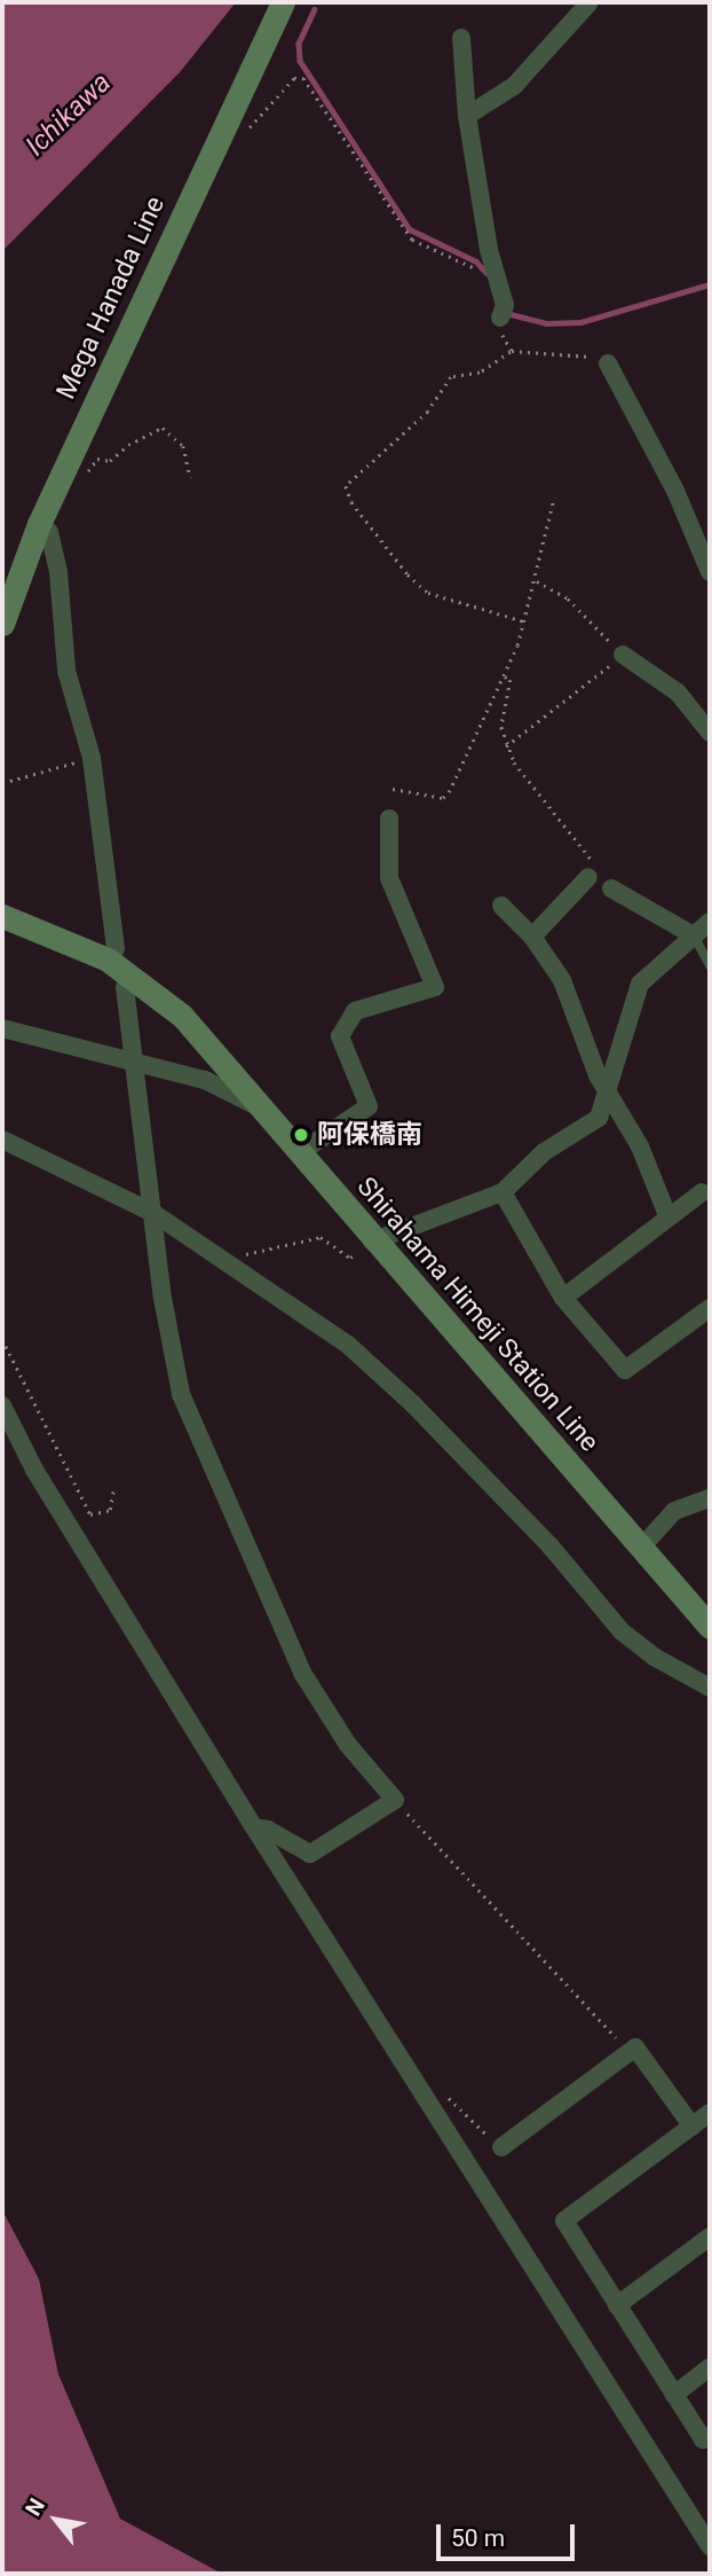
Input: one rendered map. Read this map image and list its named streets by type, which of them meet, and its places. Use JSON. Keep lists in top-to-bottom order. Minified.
{"streets":{"main road":["Mega Hanada Line","Shirahama Himeji Station Line"]},"water":["Ichikawa"],"places":["阿保橋南"],"scale_bar":"50 m","north":"top left"}
